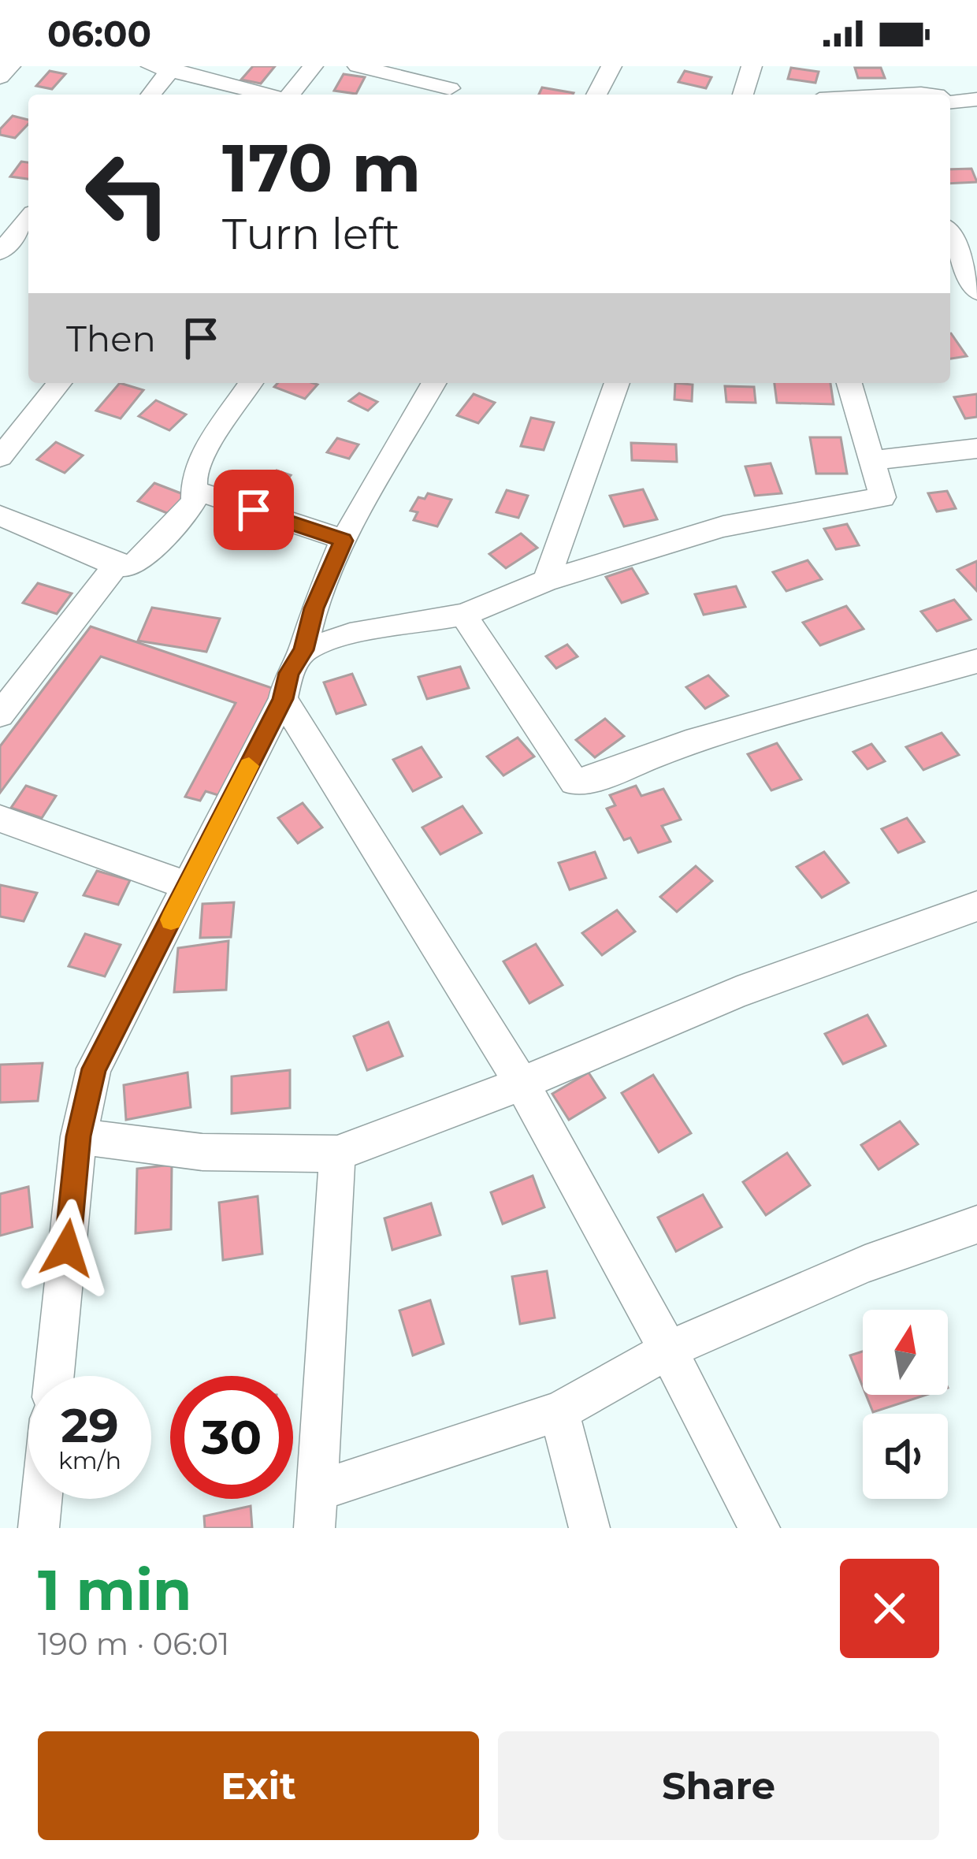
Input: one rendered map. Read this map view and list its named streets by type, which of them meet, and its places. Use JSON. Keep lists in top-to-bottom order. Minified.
{"north":"top","page":{"status":"06:00","turn":["170 m","Turn left"],"then":"Then","speed":"29 km/h","limit":"30","heading":["1 min","190 m · 06:01"],"buttons":["Exit","Share"]}}
